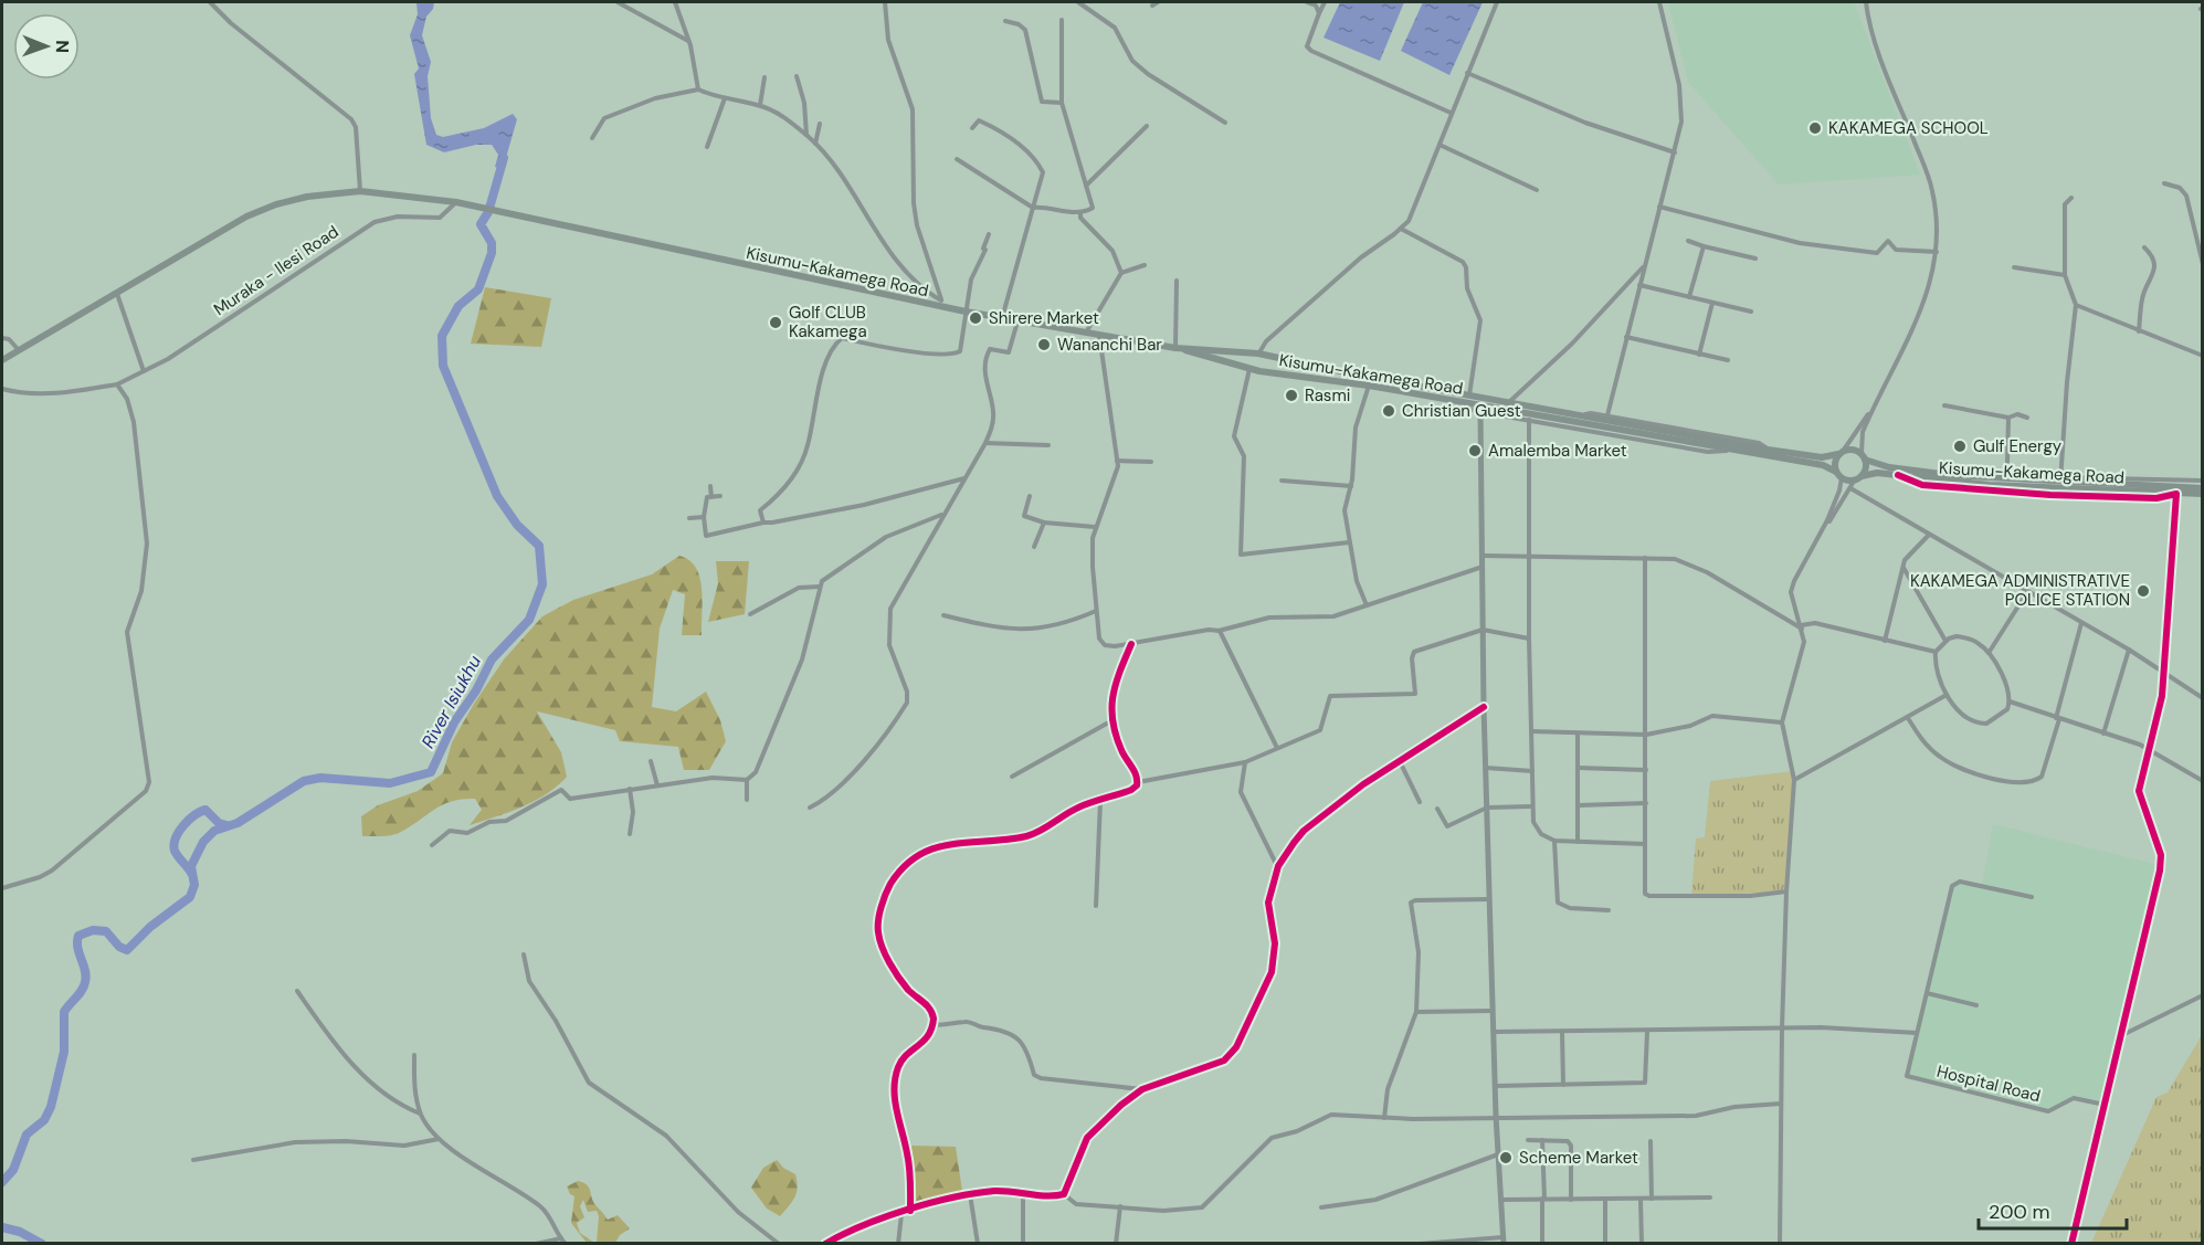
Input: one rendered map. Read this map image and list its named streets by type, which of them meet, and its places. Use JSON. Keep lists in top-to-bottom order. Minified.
{"streets":{"highway":["Kisumu-Kakamega Road"],"street":["Muraka - Ilesi Road","Hospital Road"]},"crossings":[["Muraka - Ilesi Road","Kisumu-Kakamega Road"]],"water":["River Isiukhu"],"places":["KAKAMEGA SCHOOL","Shirere Market","Golf CLUB Kakamega","Wananchi Bar","Rasmi","Christian Guest","Gulf Energy","Amalemba Market","KAKAMEGA ADMINISTRATIVE POLICE STATION","Scheme Market"],"scale_bar":"200 m","north":"right"}
